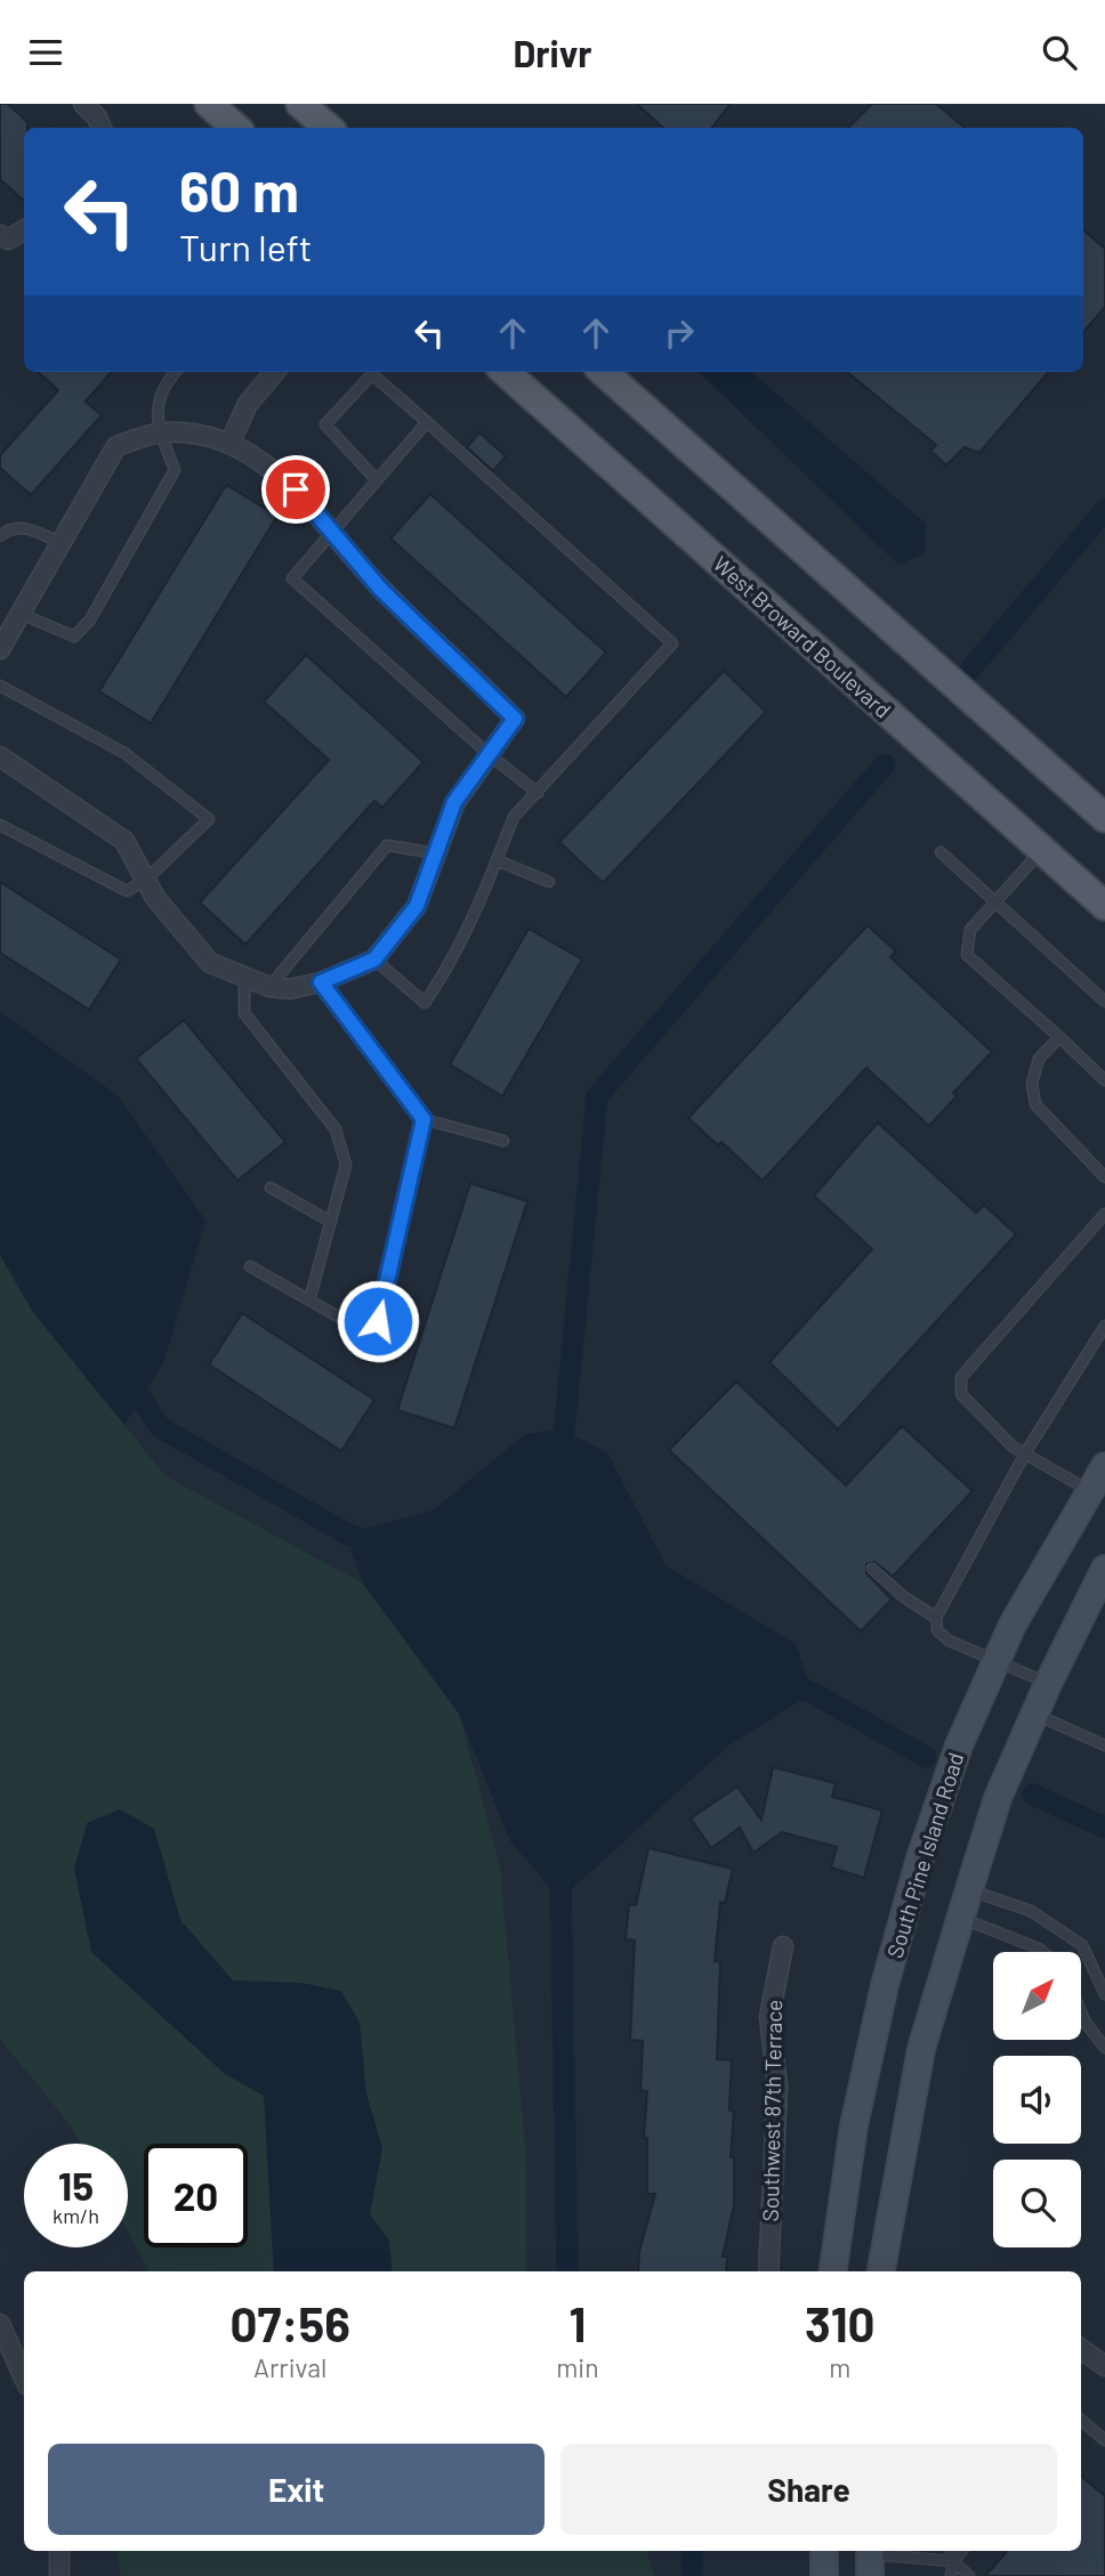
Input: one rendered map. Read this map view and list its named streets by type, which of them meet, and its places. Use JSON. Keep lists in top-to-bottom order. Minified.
{"streets":{"main road":["West Broward Boulevard","South Pine Island Road"],"street":["Southwest 87th Terrace"]},"north":"top right","page":{"header":"Drivr","turn":["60 m","Turn left"],"speed":"15 km/h","limit":"20","eta":["07:56","Arrival","1","min","310","m"],"buttons":["Exit","Share"]}}
